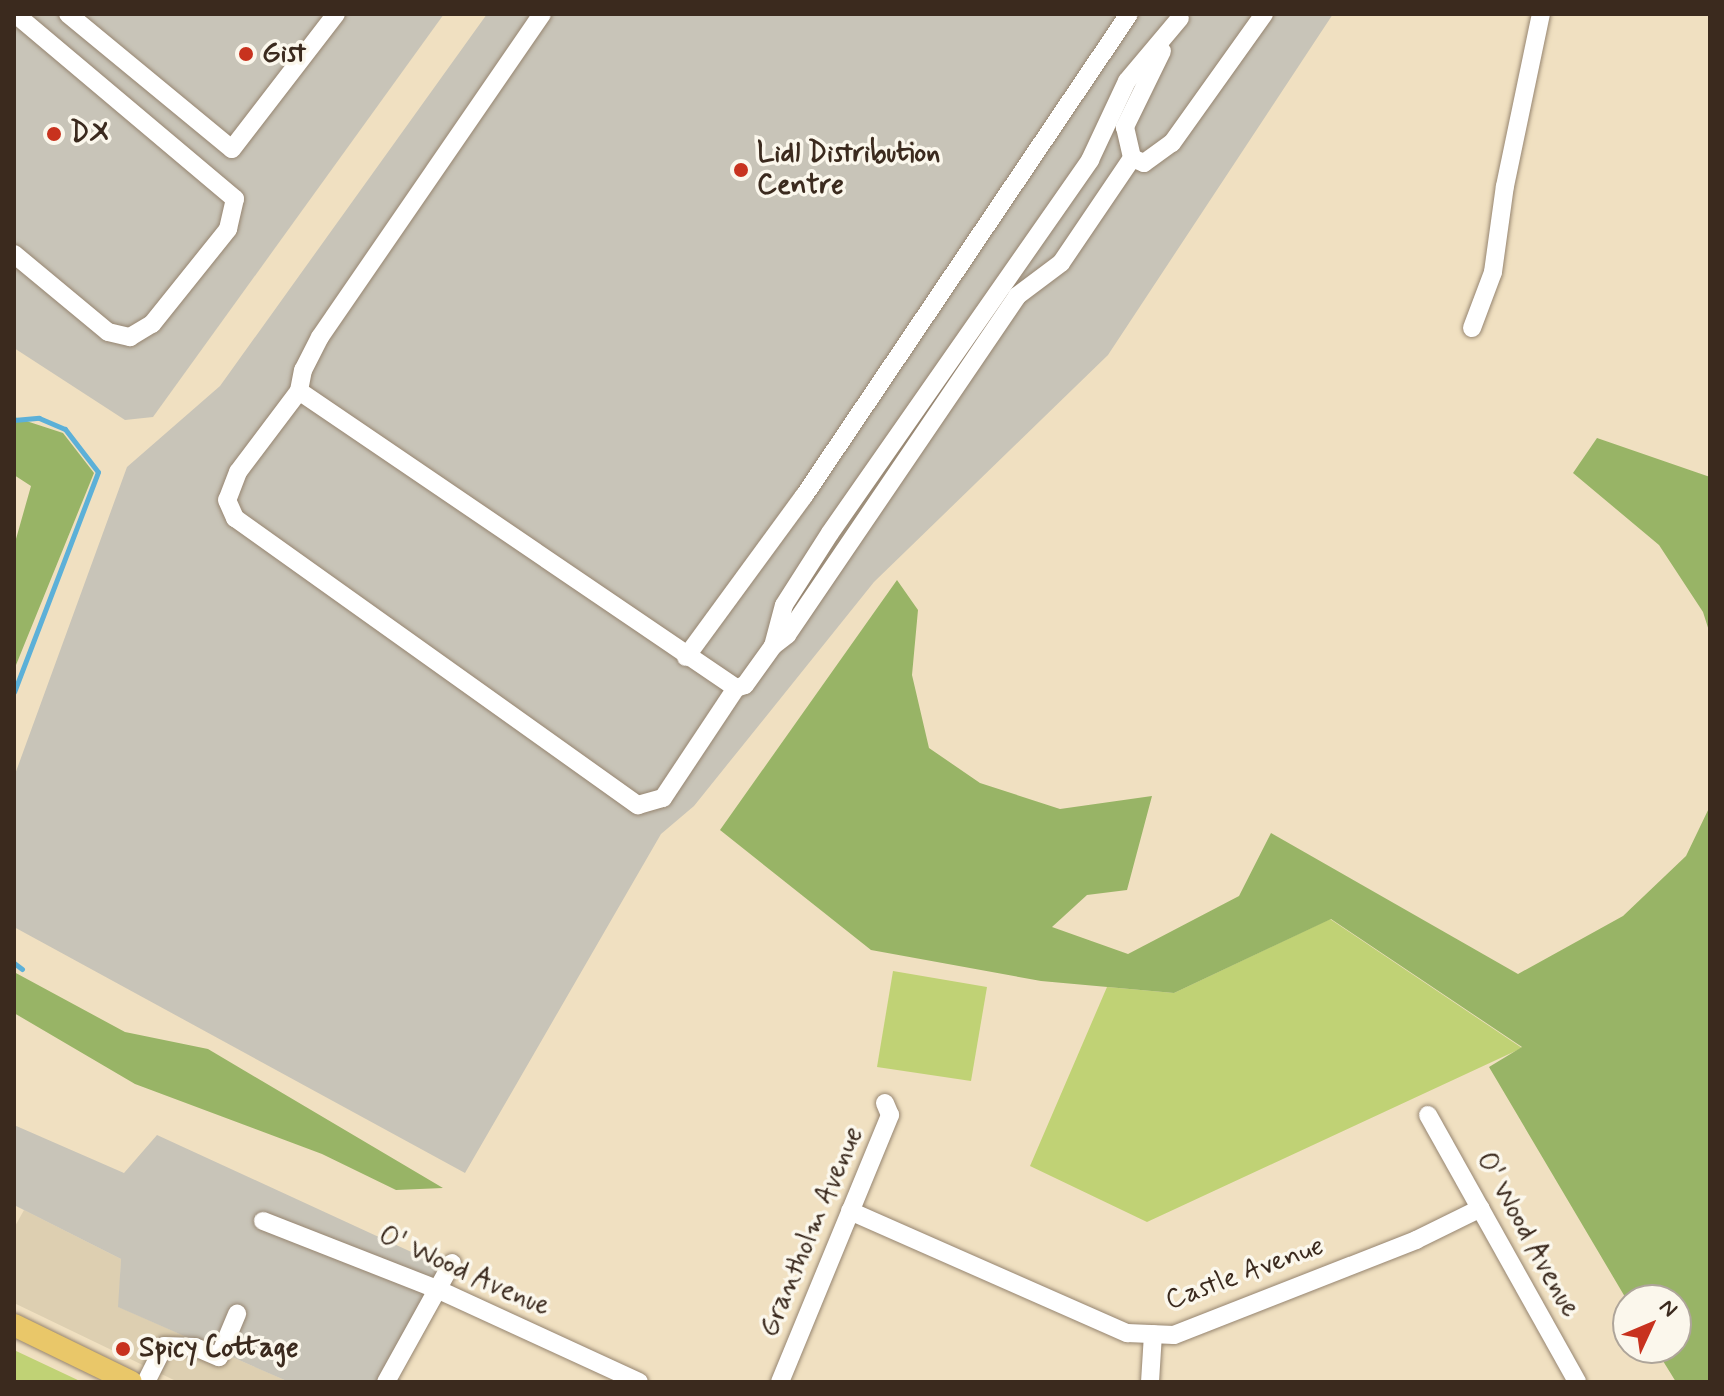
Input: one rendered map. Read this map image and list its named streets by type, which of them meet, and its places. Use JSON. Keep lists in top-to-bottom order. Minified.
{"streets":{"street":["Grantholm Avenue","O' Wood Avenue","Castle Avenue"]},"crossings":[["Grantholm Avenue","Castle Avenue"],["O' Wood Avenue","Castle Avenue"]],"places":["Gist","DX","Lidl Distribution Centre","Spicy Cottage"],"north":"top right"}
